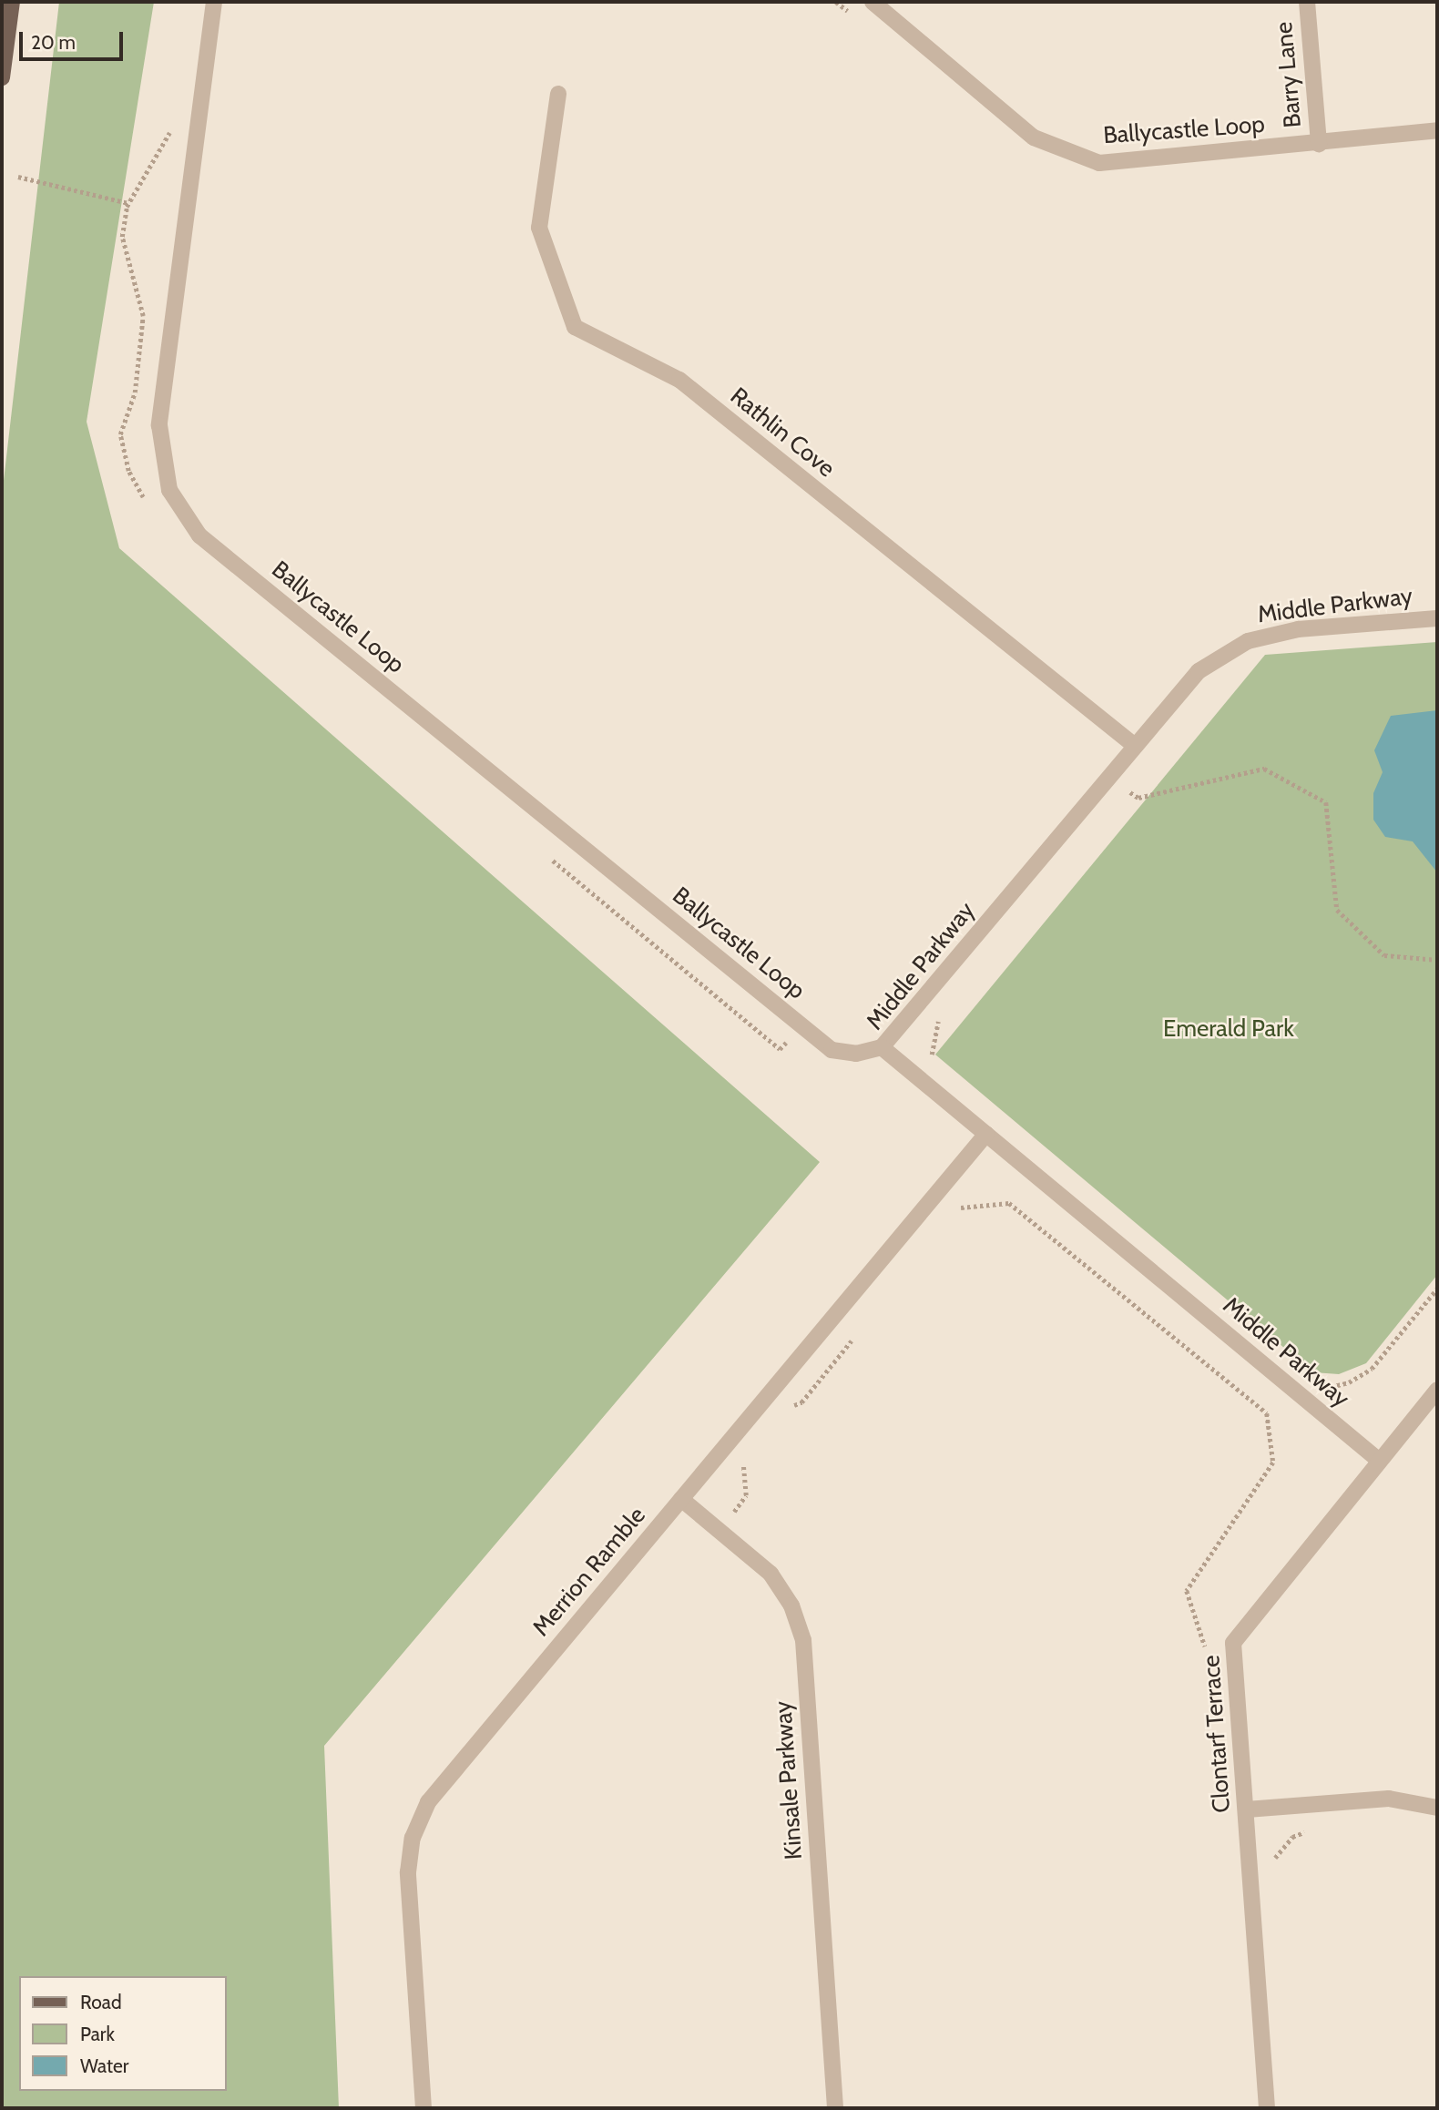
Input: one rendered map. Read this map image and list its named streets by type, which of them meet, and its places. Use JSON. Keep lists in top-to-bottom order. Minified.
{"streets":{"street":["Barry Lane","Ballycastle Loop","Rathlin Cove","Middle Parkway","Merrion Ramble","Clontarf Terrace","Kinsale Parkway"]},"crossings":[["Barry Lane","Ballycastle Loop"],["Ballycastle Loop","Middle Parkway"],["Rathlin Cove","Middle Parkway"],["Middle Parkway","Merrion Ramble"],["Middle Parkway","Clontarf Terrace"],["Merrion Ramble","Kinsale Parkway"]],"parks":["Emerald Park"],"legend":["Road","Park","Water"],"scale_bar":"20 m"}
